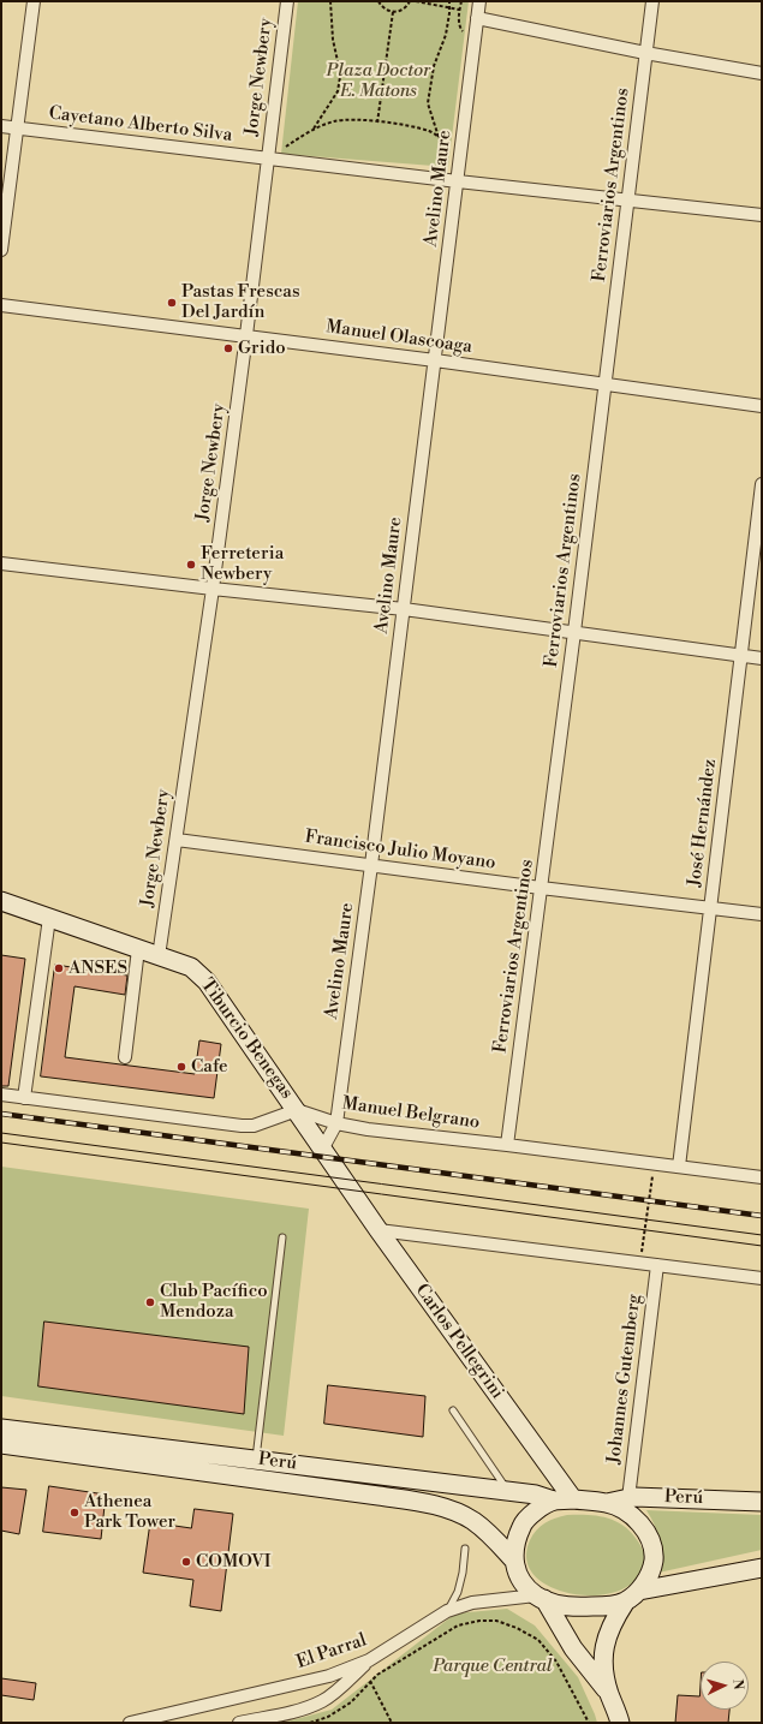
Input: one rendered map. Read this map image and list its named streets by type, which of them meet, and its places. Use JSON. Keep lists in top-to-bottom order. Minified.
{"streets":{"main road":["Tiburcio Benegas","Carlos Pellegrini","Perú"],"street":["Jorge Newbery","Cayetano Alberto Silva","Ferroviarios Argentinos","Avelino Maure","Manuel Olascoaga","José Hernández","Francisco Julio Moyano","Manuel Belgrano","Johannes Gutemberg","El Parral"]},"crossings":[["Jorge Newbery","Cayetano Alberto Silva"],["Jorge Newbery","Manuel Olascoaga"],["Jorge Newbery","Francisco Julio Moyano"],["Jorge Newbery","Tiburcio Benegas"],["Cayetano Alberto Silva","Ferroviarios Argentinos"],["Cayetano Alberto Silva","Avelino Maure"],["Ferroviarios Argentinos","Manuel Olascoaga"],["Ferroviarios Argentinos","Francisco Julio Moyano"],["Ferroviarios Argentinos","Manuel Belgrano"],["Avelino Maure","Manuel Olascoaga"],["Avelino Maure","Francisco Julio Moyano"],["Avelino Maure","Tiburcio Benegas"],["Avelino Maure","Manuel Belgrano"],["José Hernández","Francisco Julio Moyano"],["José Hernández","Manuel Belgrano"],["Tiburcio Benegas","Manuel Belgrano"],["Tiburcio Benegas","Carlos Pellegrini"],["Carlos Pellegrini","Perú"],["Carlos Pellegrini","El Parral"],["Johannes Gutemberg","Perú"],["Perú","El Parral"]],"parks":["Plaza Doctor E. Matons","Parque Central"],"places":["Pastas Frescas Del Jardín","Grido","Ferreteria Newbery","ANSES","Cafe","Club Pacífico Mendoza","Athenea Park Tower","COMOVI"],"north":"right"}
